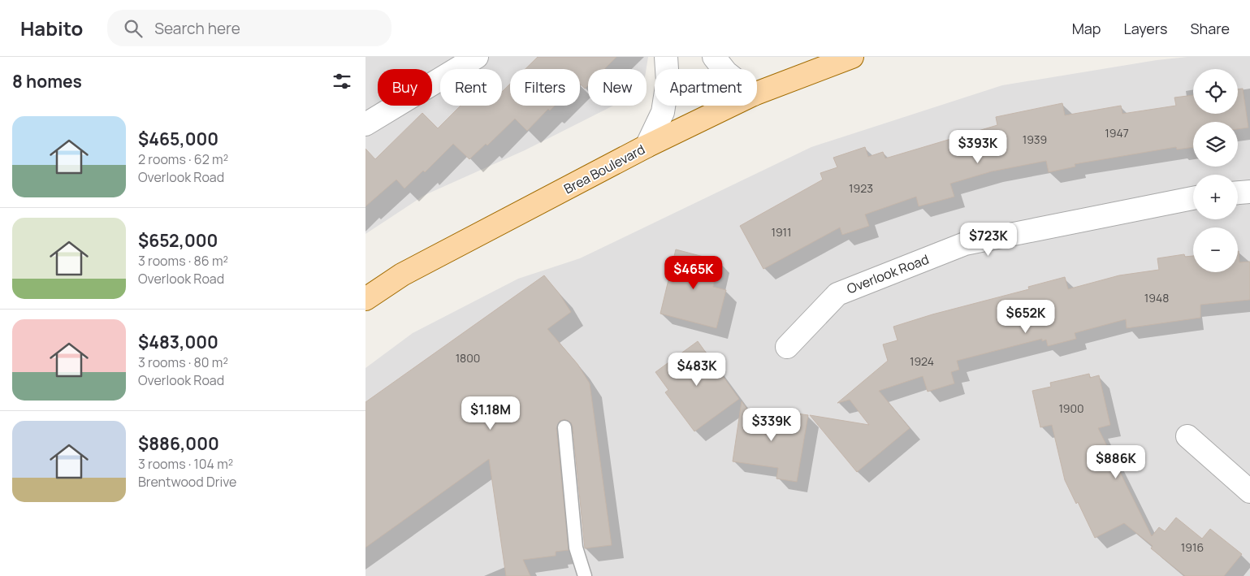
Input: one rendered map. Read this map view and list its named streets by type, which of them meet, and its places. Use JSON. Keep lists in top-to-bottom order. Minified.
{"streets":{"main road":["Brea Boulevard"],"street":["Overlook Road"]},"house_numbers":["1947","1939","1923","1911","1948","1800","1924","1900","1916"],"page":{"header":"Habito","search":"Search here","nav":["Map","Layers","Share"],"heading":"8 homes","map_buttons":["+","−"],"chip":["Buy","Rent","Filters","New","Apartment"],"list":[{"name":"$465,000","note":"2 rooms · 62 m² · Overlook Road"},{"name":"$652,000","note":"3 rooms · 86 m² · Overlook Road"},{"name":"$483,000","note":"3 rooms · 80 m² · Overlook Road"},{"name":"$886,000","note":"3 rooms · 104 m² · Brentwood Drive"}],"price":["$393K","$723K","$465K","$652K","$483K","$1.18M","$339K","$886K"]}}
